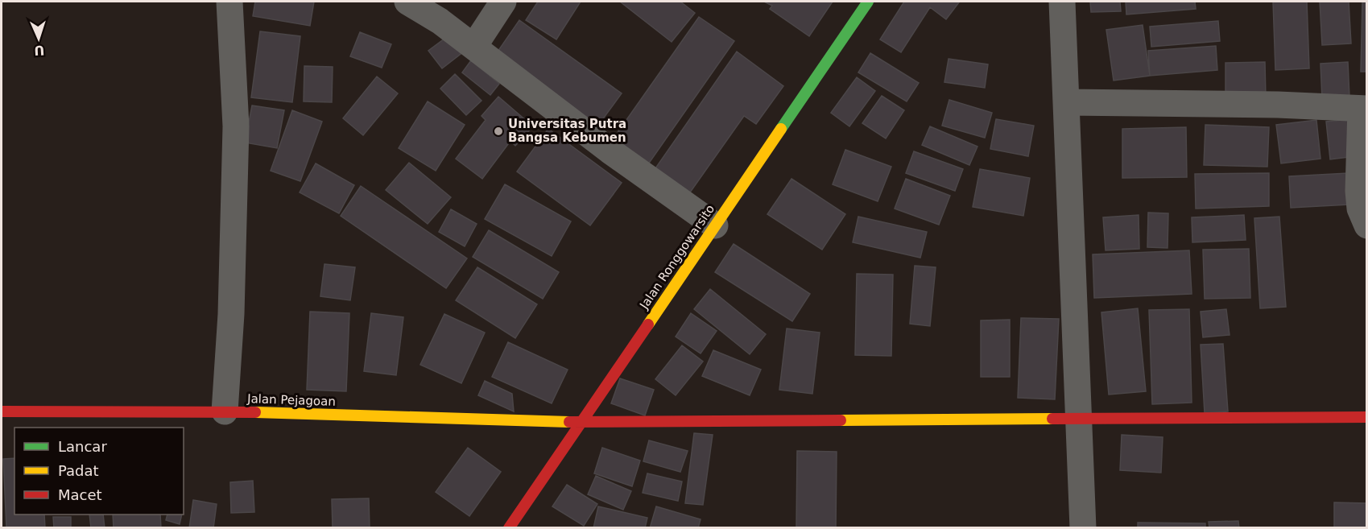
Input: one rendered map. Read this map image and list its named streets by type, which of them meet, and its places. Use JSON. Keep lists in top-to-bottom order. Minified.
{"streets":{"street":["Jalan Ronggowarsito","Jalan Pejagoan"]},"crossings":[["Jalan Ronggowarsito","Jalan Pejagoan"]],"places":["Universitas Putra Bangsa Kebumen"],"legend":["Lancar","Padat","Macet"],"north":"bottom"}
